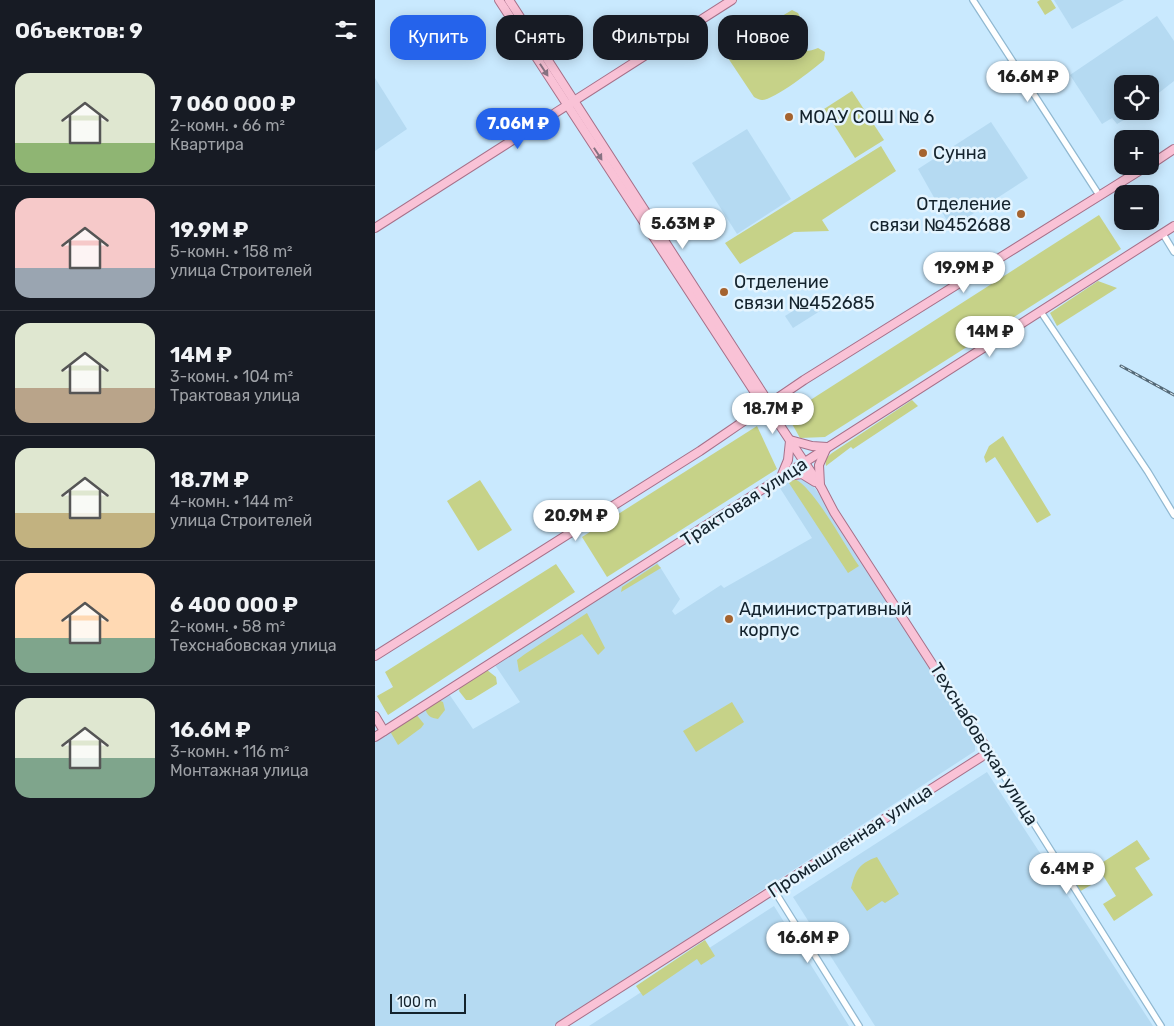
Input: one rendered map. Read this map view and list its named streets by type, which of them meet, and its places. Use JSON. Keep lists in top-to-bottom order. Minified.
{"streets":{"main road":["Трактовая улица","Техснабовская улица","Промышленная улица"]},"crossings":[["Трактовая улица","Техснабовская улица"],["Техснабовская улица","Промышленная улица"]],"places":["МОАУ СОШ № 6","Сунна","Отделение связи №452688","Отделение связи №452685","Административный корпус"],"scale_bar":"100 m","page":{"heading":"Объектов: 9","chip":["Купить","Снять","Фильтры","Новое"],"list":[{"name":"7 060 000 ₽","note":"2-комн. · 66 m² · Квартира"},{"name":"19.9M ₽","note":"5-комн. · 158 m² · улица Строителей"},{"name":"14M ₽","note":"3-комн. · 104 m² · Трактовая улица"},{"name":"18.7M ₽","note":"4-комн. · 144 m² · улица Строителей"},{"name":"6 400 000 ₽","note":"2-комн. · 58 m² · Техснабовская улица"},{"name":"16.6M ₽","note":"3-комн. · 116 m² · Монтажная улица"}],"price":["16.6M ₽","7.06M ₽","5.63M ₽","19.9M ₽","14M ₽","18.7M ₽","20.9M ₽","6.4M ₽","16.6M ₽"],"map_buttons":["+","−"],"scale":"100 m"}}
